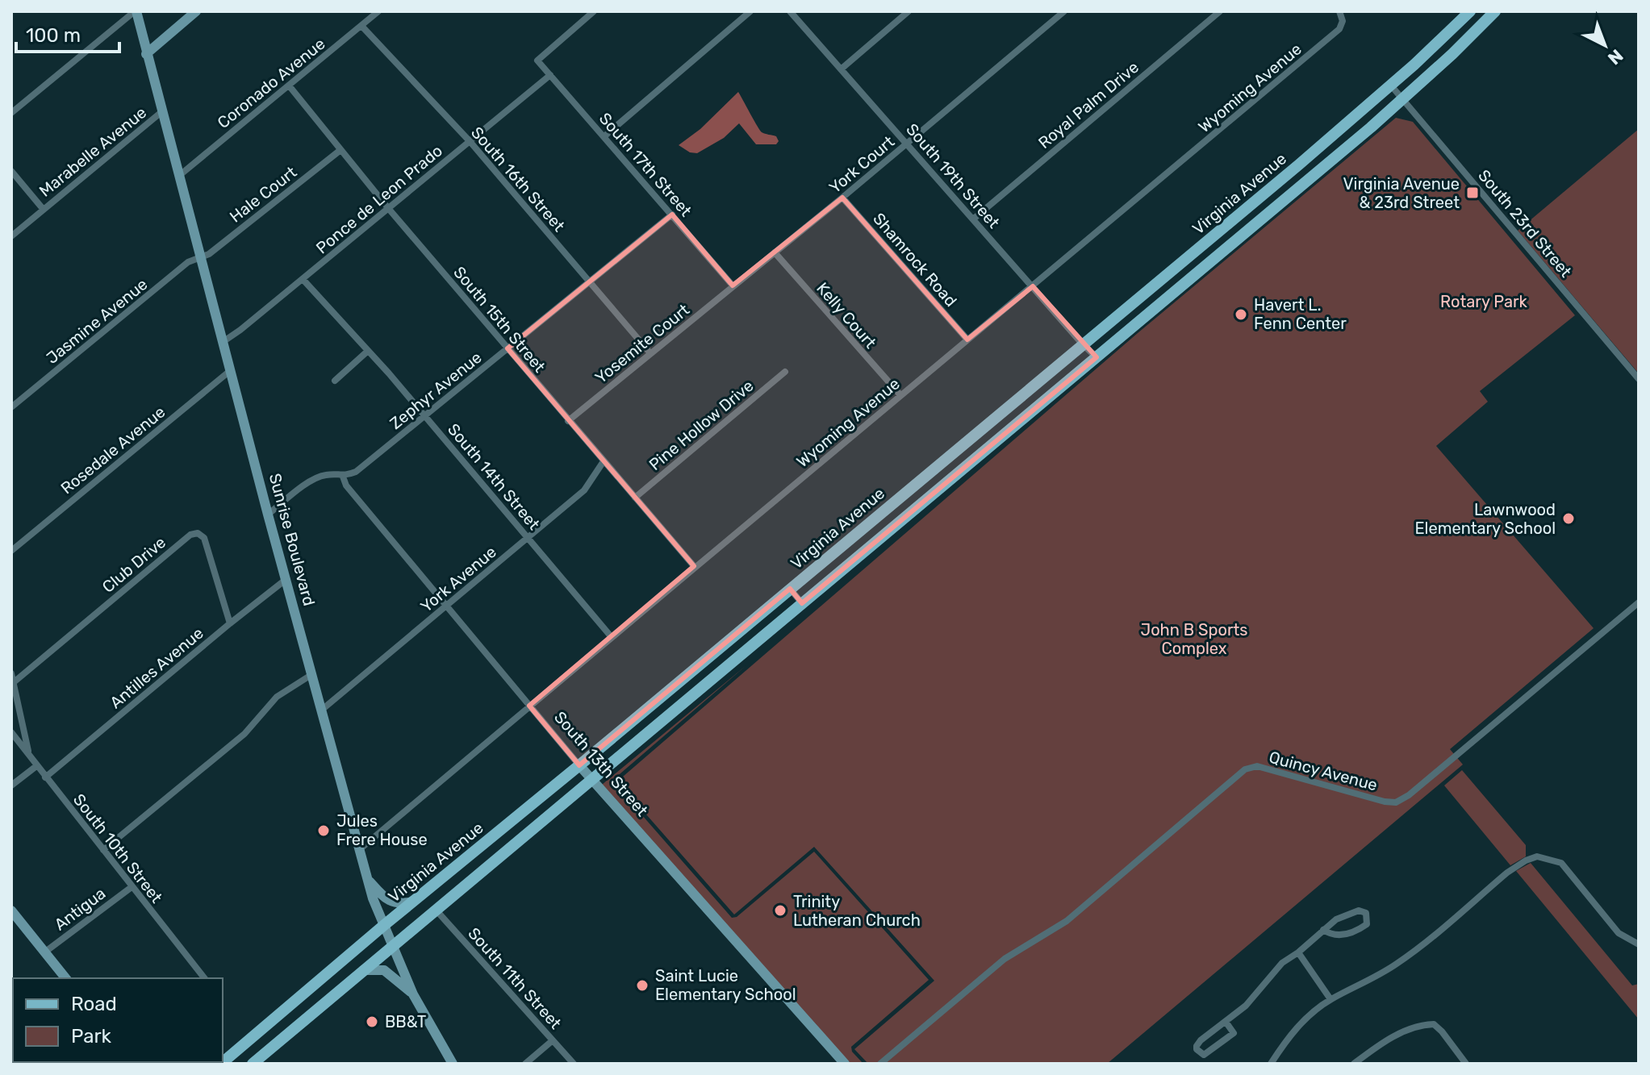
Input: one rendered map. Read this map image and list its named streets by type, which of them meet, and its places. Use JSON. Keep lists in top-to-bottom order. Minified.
{"streets":{"main road":["Virginia Avenue"],"street":["Coronado Avenue","Wyoming Avenue","Royal Palm Drive","Marabelle Avenue","South 17th Street","York Court","South 19th Street","South 16th Street","Hale Court","Ponce de Leon Prado","South 23rd Street","Shamrock Road","Kelly Court","South 15th Street","Jasmine Avenue","Yosemite Court","Zephyr Avenue","Pine Hollow Drive","Rosedale Avenue","South 14th Street","Sunrise Boulevard","Club Drive","York Avenue","Antilles Avenue","South 13th Street","Quincy Avenue","South 10th Street","Antigua","South 11th Street"]},"crossings":[["Coronado Avenue","South 16th Street"],["Coronado Avenue","South 15th Street"],["Coronado Avenue","Sunrise Boulevard"],["Wyoming Avenue","South 19th Street"],["Wyoming Avenue","Shamrock Road"],["Wyoming Avenue","Kelly Court"],["Wyoming Avenue","South 15th Street"],["Wyoming Avenue","South 14th Street"],["Wyoming Avenue","Sunrise Boulevard"],["Wyoming Avenue","South 13th Street"],["Royal Palm Drive","South 19th Street"],["Marabelle Avenue","Sunrise Boulevard"],["South 17th Street","York Court"],["South 17th Street","Ponce de Leon Prado"],["South 17th Street","Yosemite Court"],["South 17th Street","Zephyr Avenue"],["York Court","South 19th Street"],["York Court","Shamrock Road"],["York Court","Kelly Court"],["York Court","Yosemite Court"],["South 19th Street","Virginia Avenue"],["South 16th Street","Ponce de Leon Prado"],["South 16th Street","Yosemite Court"],["South 16th Street","Zephyr Avenue"],["Virginia Avenue","South 23rd Street"],["Virginia Avenue","Sunrise Boulevard"],["Virginia Avenue","South 13th Street"],["Hale Court","South 15th Street"],["Hale Court","Jasmine Avenue"],["Hale Court","Sunrise Boulevard"],["Ponce de Leon Prado","South 15th Street"],["Ponce de Leon Prado","South 14th Street"],["Ponce de Leon Prado","Sunrise Boulevard"],["South 15th Street","Yosemite Court"],["South 15th Street","Zephyr Avenue"],["South 15th Street","Pine Hollow Drive"],["South 15th Street","York Avenue"],["Jasmine Avenue","Sunrise Boulevard"],["Zephyr Avenue","South 14th Street"],["Zephyr Avenue","Sunrise Boulevard"],["Zephyr Avenue","South 13th Street"],["Rosedale Avenue","Sunrise Boulevard"],["South 14th Street","York Avenue"],["Sunrise Boulevard","York Avenue"],["Sunrise Boulevard","Antilles Avenue"],["Club Drive","Antilles Avenue"],["York Avenue","South 13th Street"],["Antilles Avenue","South 10th Street"],["South 10th Street","Antigua"]],"parks":["Rotary Park","John B Sports Complex"],"places":{"transit":["Virginia Avenue & 23rd Street"],"other":["Havert L. Fenn Center","Lawnwood Elementary School","Jules Frere House","Trinity Lutheran Church","Saint Lucie Elementary School","BB&T"]},"legend":["Road","Park"],"scale_bar":"100 m","north":"bottom right"}
